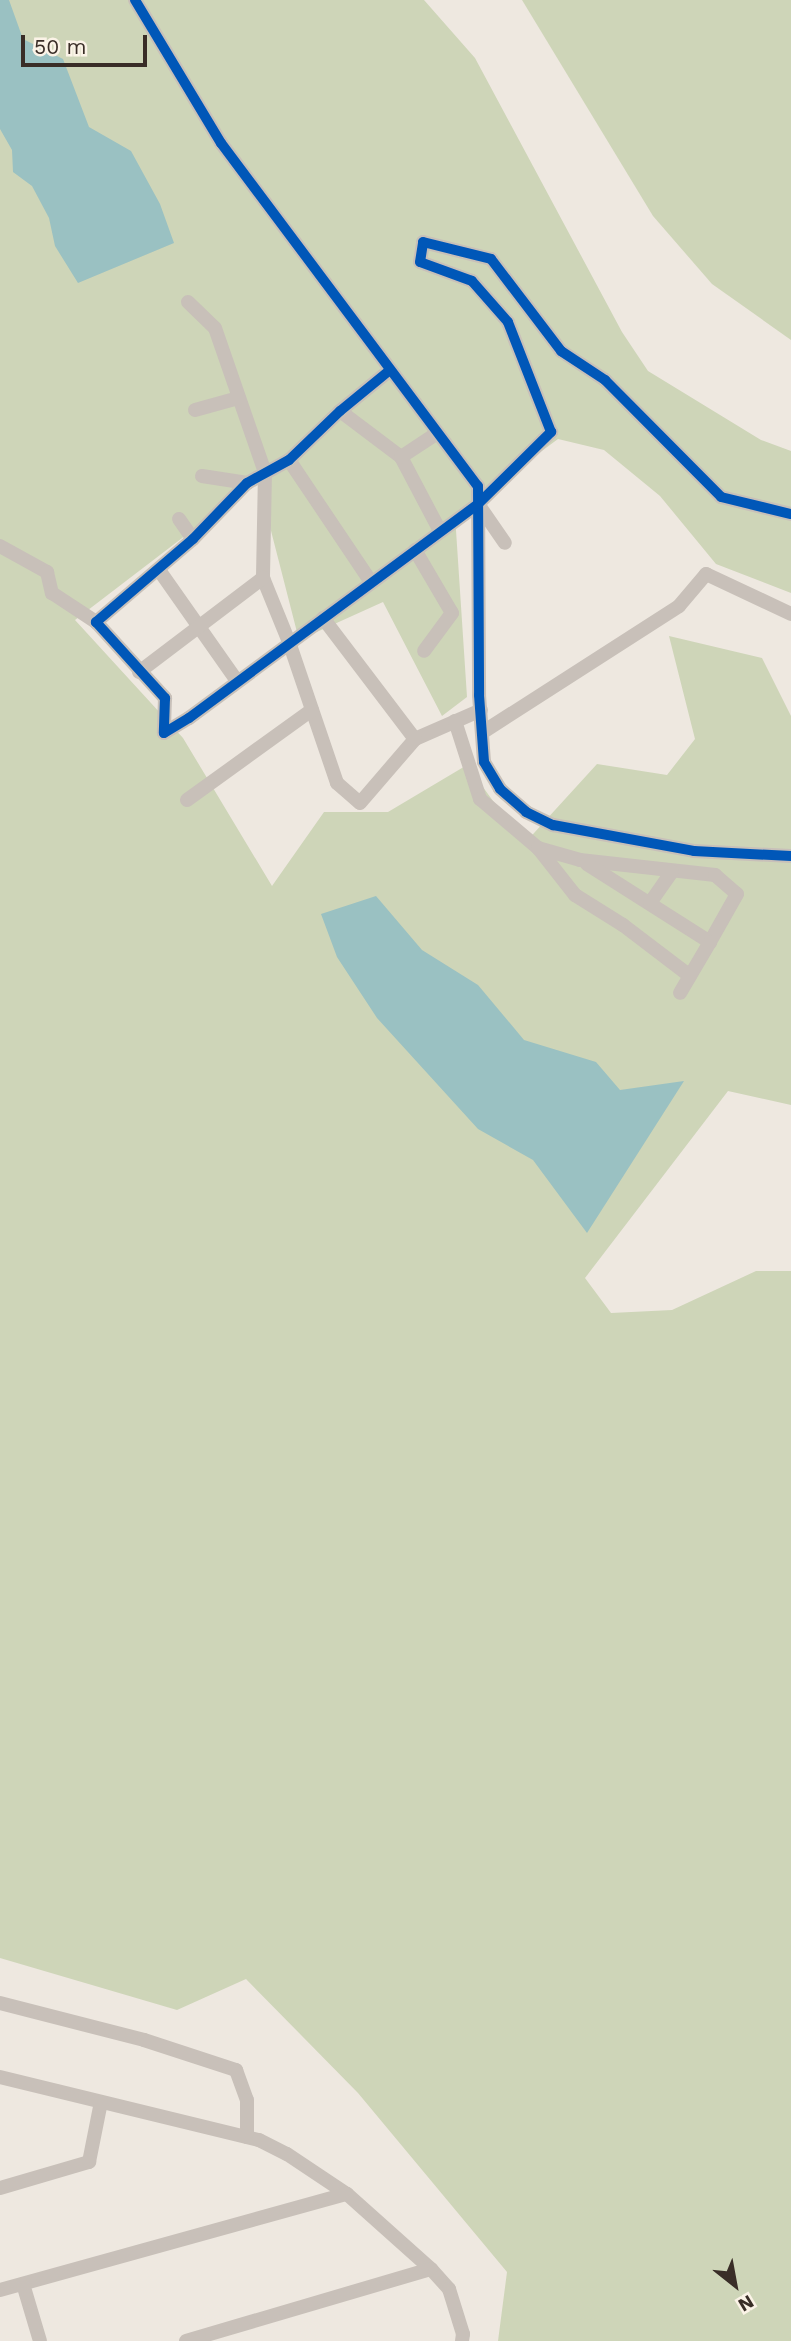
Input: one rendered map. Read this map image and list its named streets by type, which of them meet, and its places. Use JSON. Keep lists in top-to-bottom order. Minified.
{"scale_bar":"50 m","north":"bottom right"}
